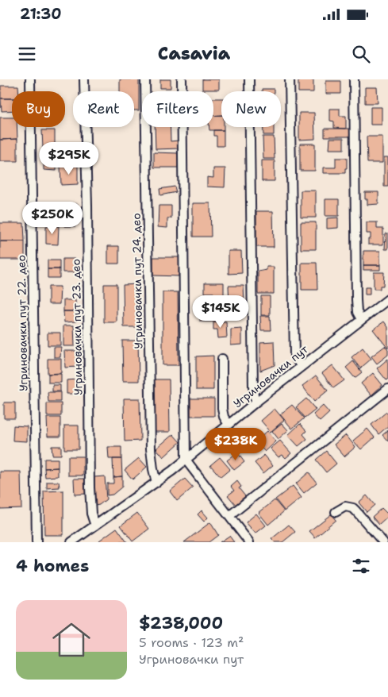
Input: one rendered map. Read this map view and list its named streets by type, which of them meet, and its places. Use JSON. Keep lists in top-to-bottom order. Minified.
{"streets":{"street":["Угриновачки пут 24. део","Угриновачки пут 22. део","Угриновачки пут 23. део","Угриновачки пут"]},"crossings":[["Угриновачки пут 24. део","Угриновачки пут"],["Угриновачки пут 23. део","Угриновачки пут"]],"page":{"status":"21:30","header":"Casavia","chip":["Buy","Rent","Filters","New"],"price":["$295K","$250K","$145K","$238K"],"heading":"4 homes","list":[{"name":"$238,000","note":"5 rooms · 123 m² · Угриновачки пут"}]}}
